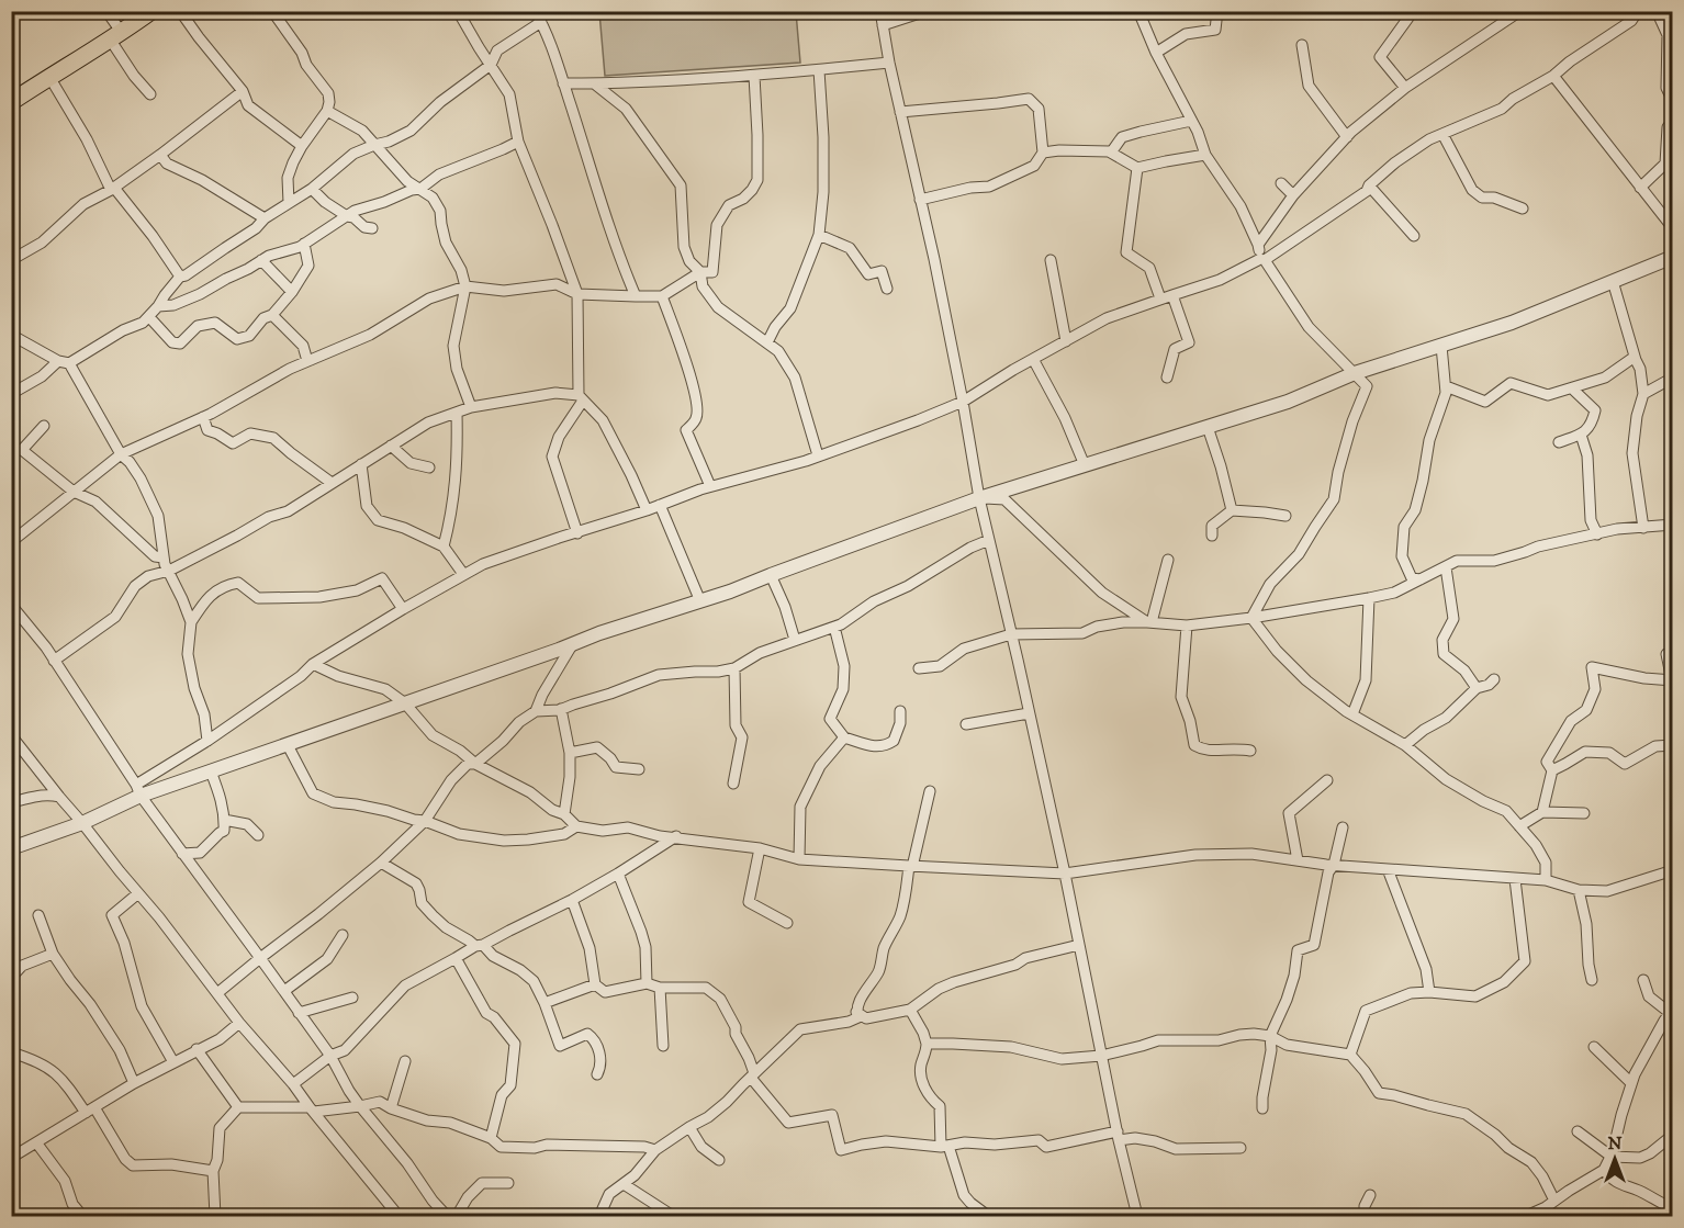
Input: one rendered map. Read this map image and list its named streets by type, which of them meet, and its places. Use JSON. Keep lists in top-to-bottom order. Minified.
{"north":"top"}
